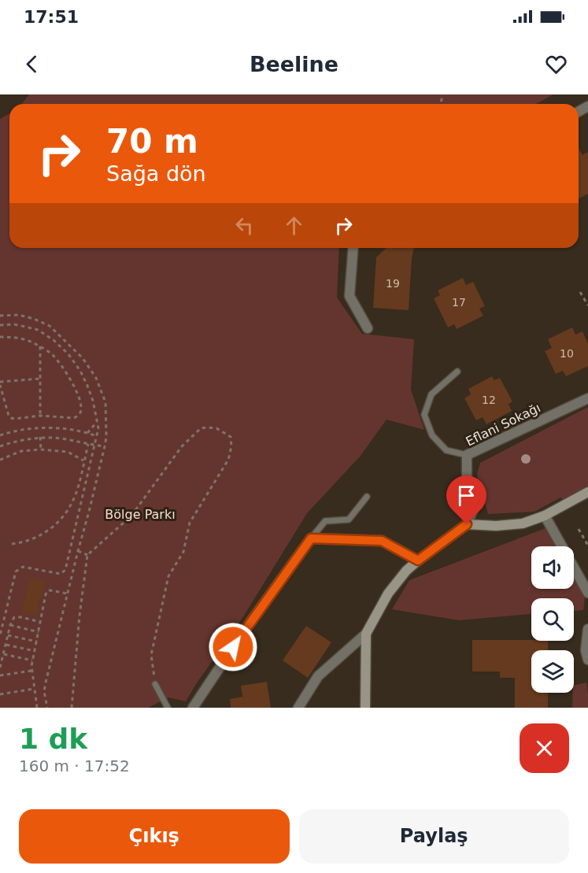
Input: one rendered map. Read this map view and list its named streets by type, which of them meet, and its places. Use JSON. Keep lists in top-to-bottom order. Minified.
{"streets":{"street":["Eflani Sokağı"]},"parks":["Bölge Parkı"],"house_numbers":["19","17","10","12"],"page":{"status":"17:51","header":"Beeline","turn":["70 m","Sağa dön"],"heading":["1 dk","160 m · 17:52"],"buttons":["Çıkış","Paylaş"]}}
